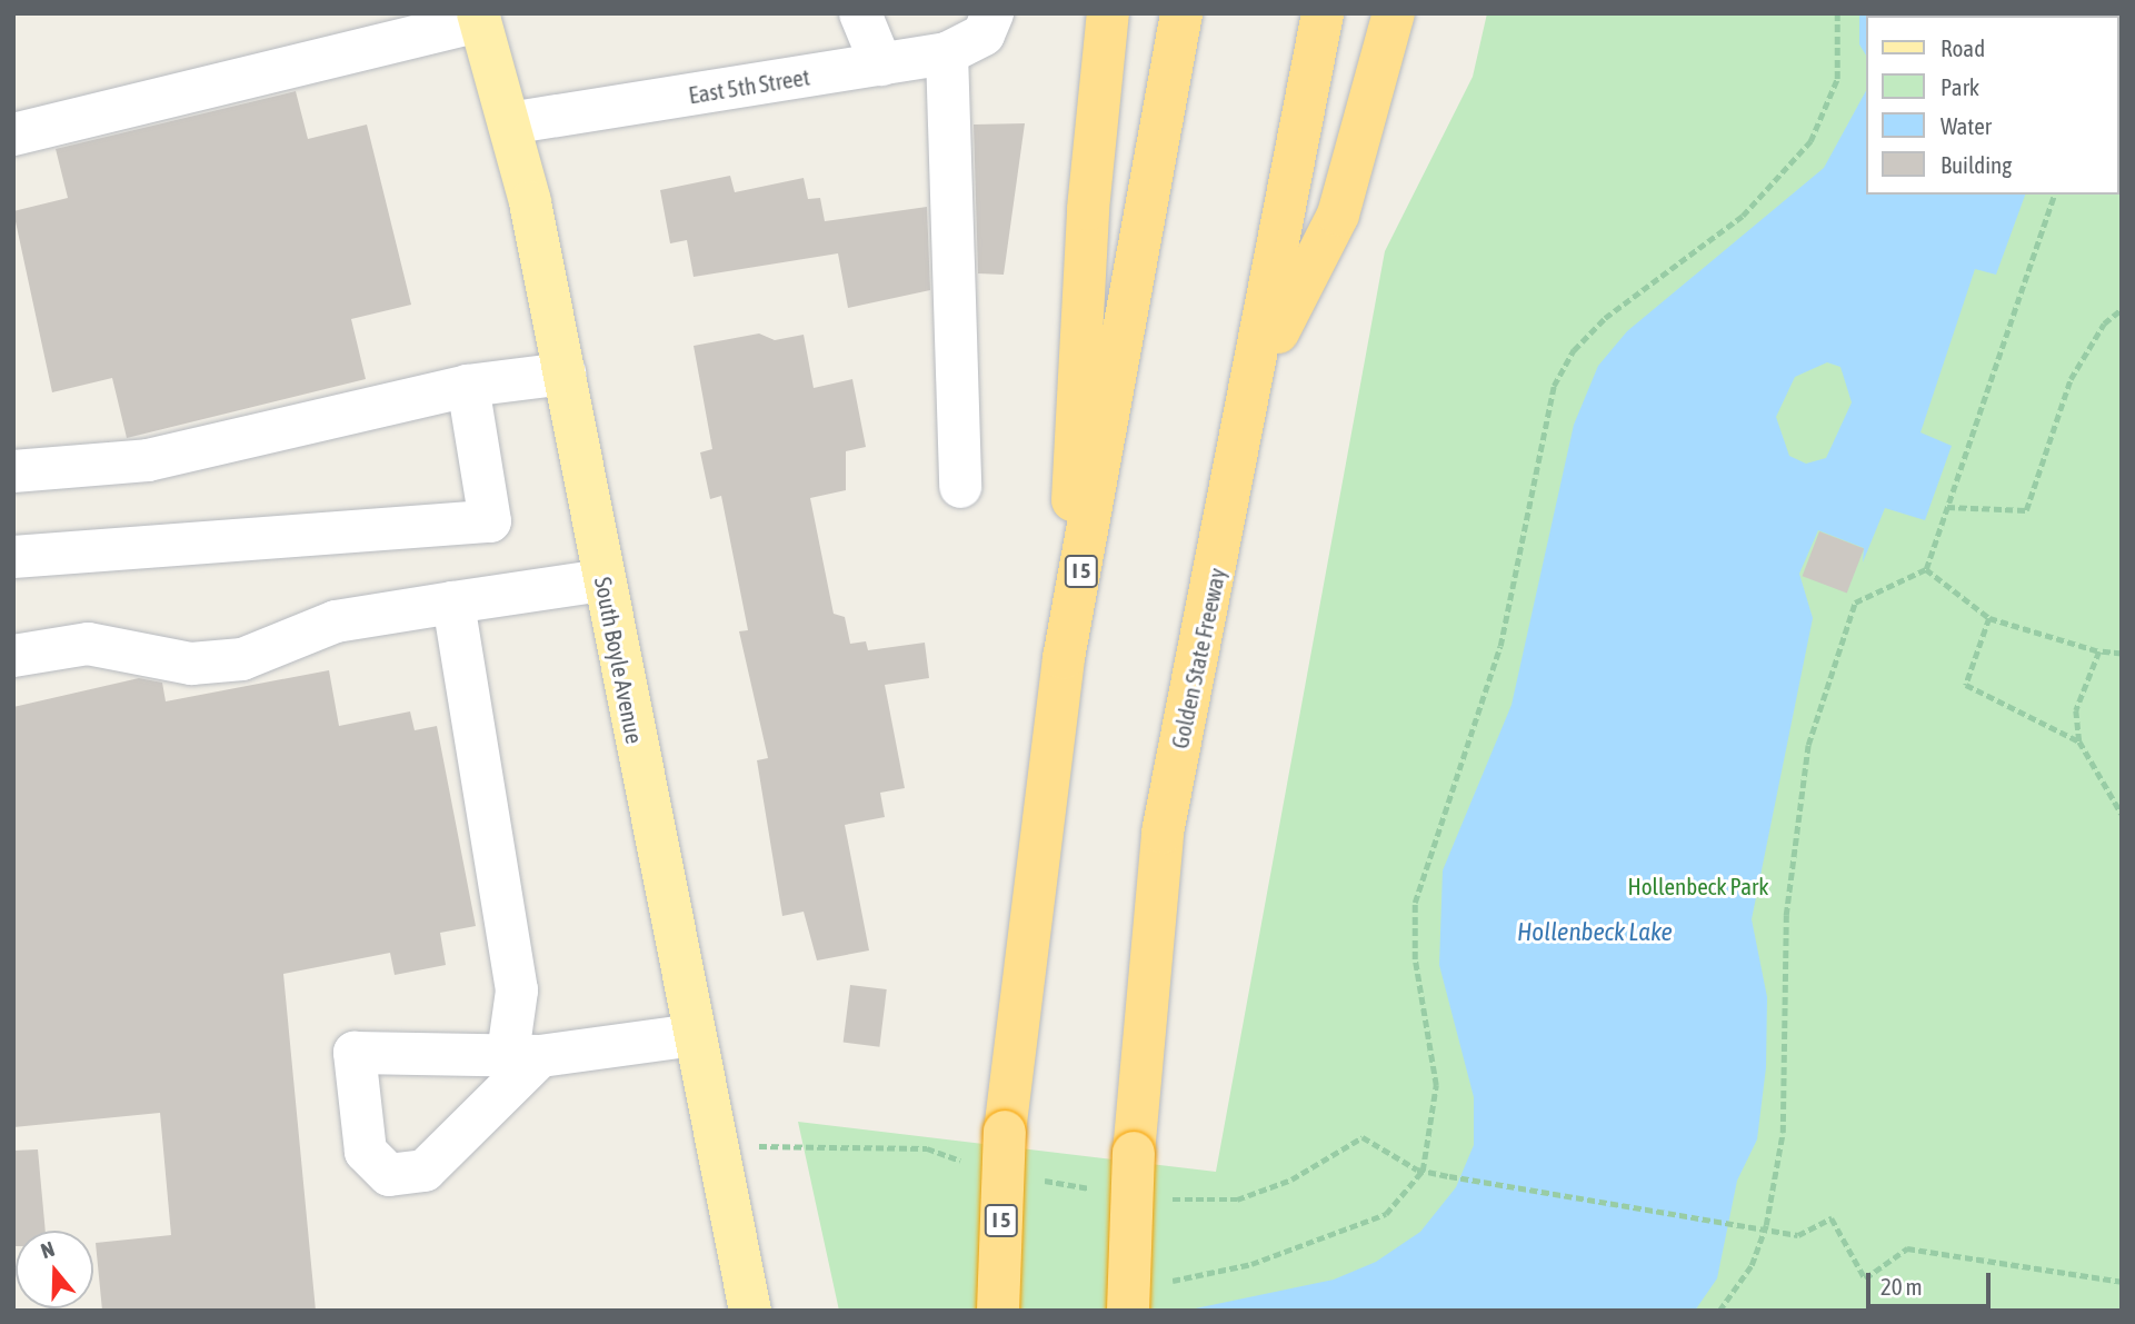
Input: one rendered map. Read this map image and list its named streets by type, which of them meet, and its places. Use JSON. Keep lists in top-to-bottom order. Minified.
{"streets":{"highway":["I 5","Golden State Freeway"],"main road":["South Boyle Avenue"],"street":["East 5th Street"]},"crossings":[["East 5th Street","South Boyle Avenue"]],"water":["Hollenbeck Lake"],"parks":["Hollenbeck Park"],"legend":["Road","Park","Water","Building"],"scale_bar":"20 m","north":"top"}
